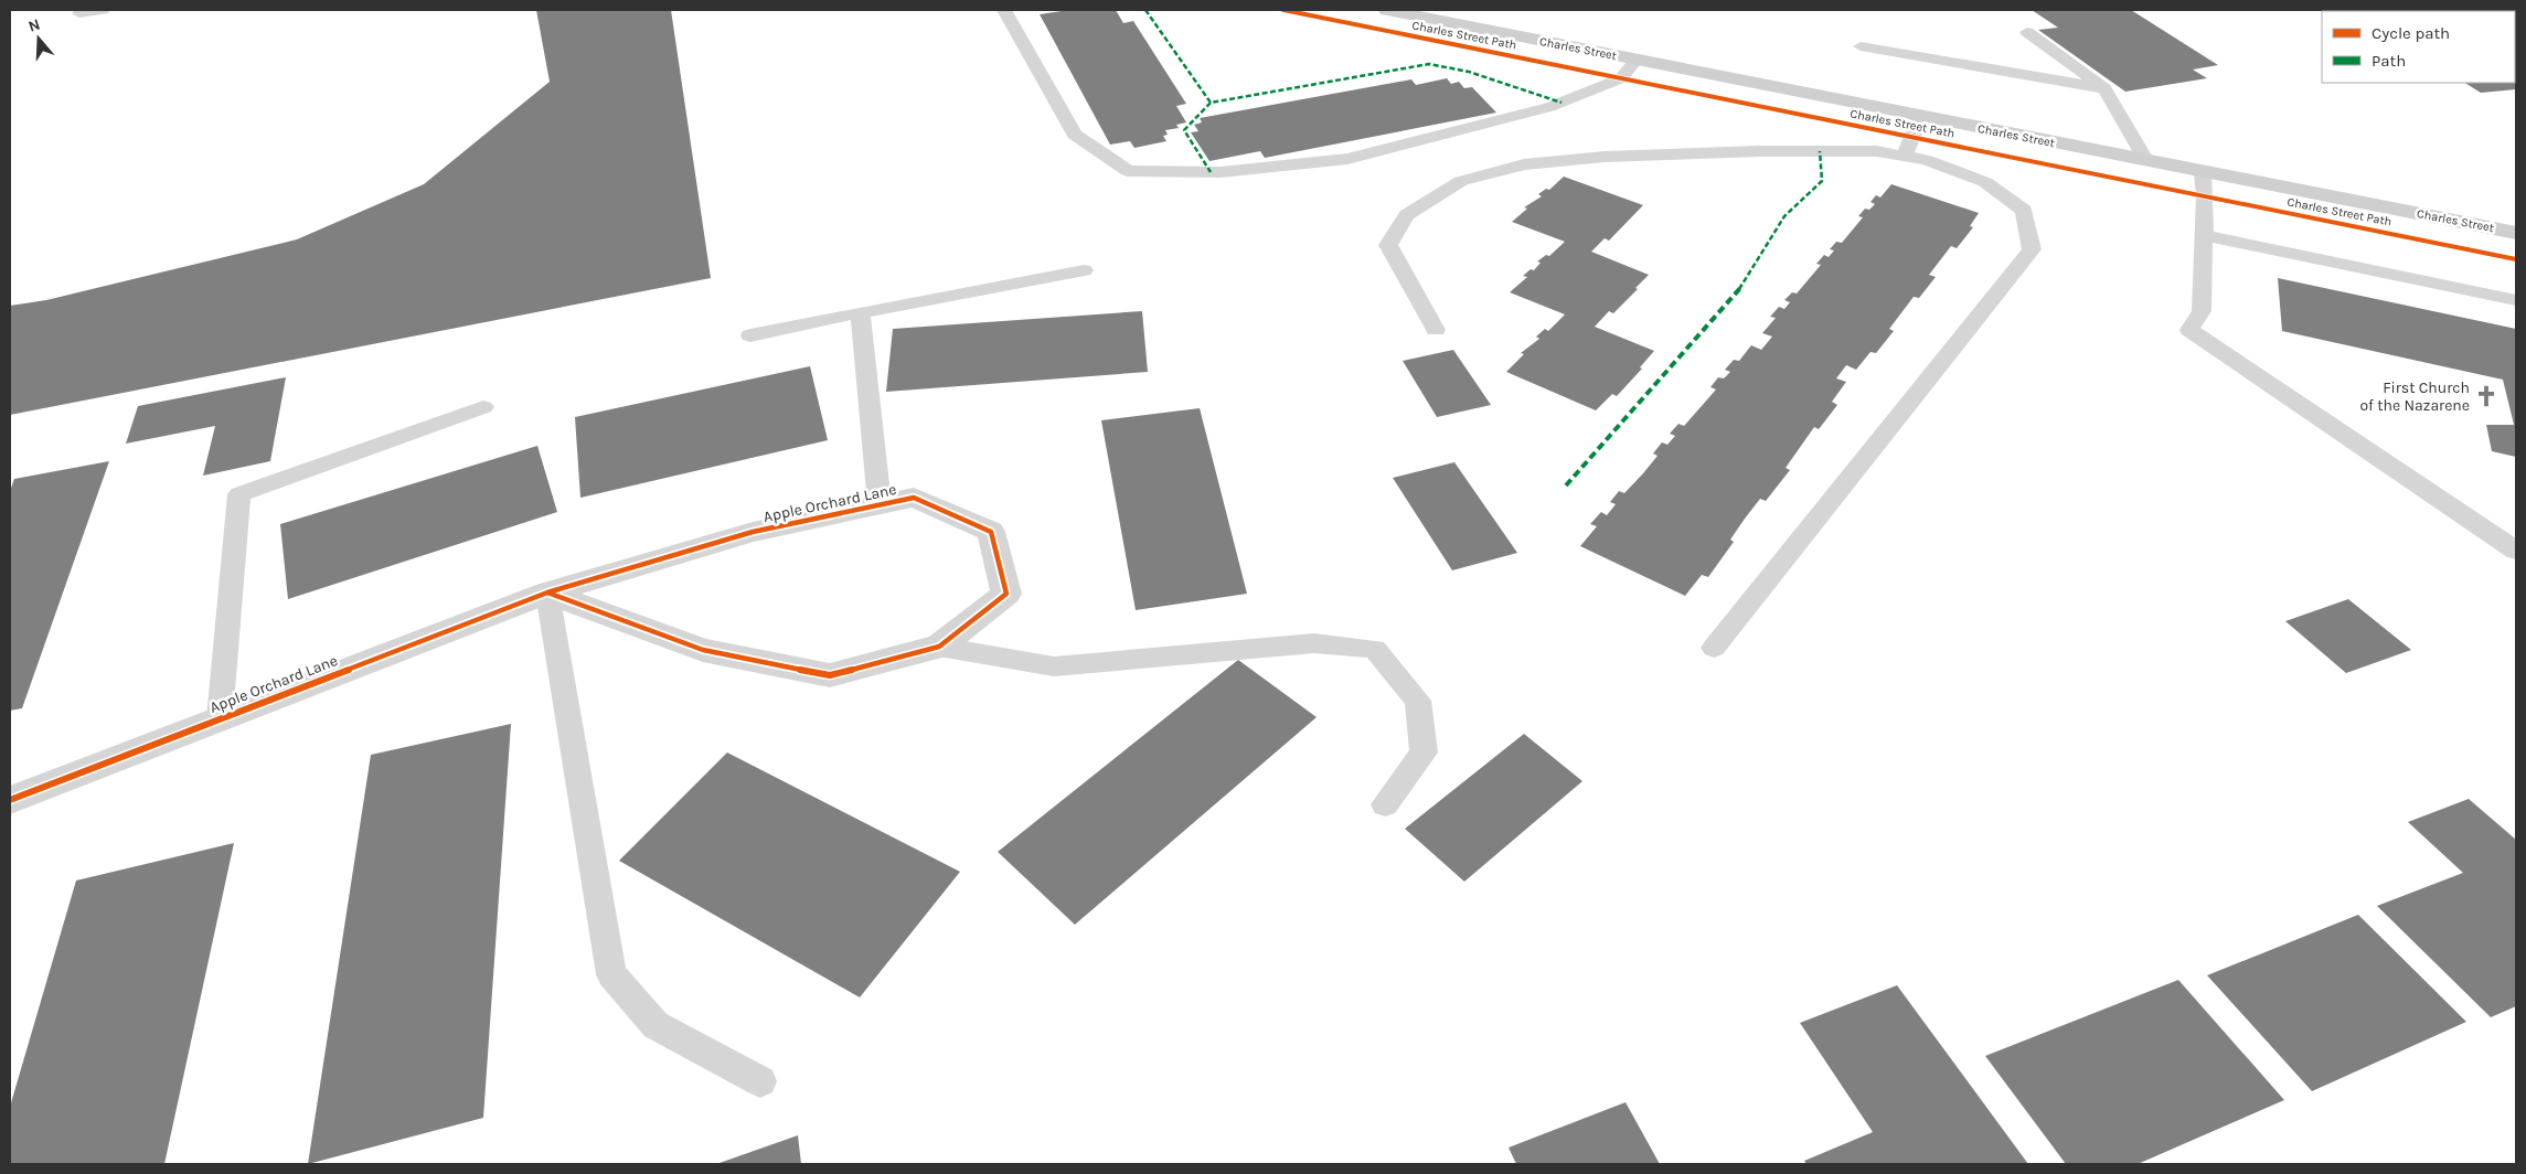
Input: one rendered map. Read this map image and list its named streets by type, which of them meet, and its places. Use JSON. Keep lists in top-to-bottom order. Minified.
{"streets":{"main road":["Charles Street"],"street":["Apple Orchard Lane"],"cycle path":["Charles Street Path"]},"places":{"church":["First Church of the Nazarene"]},"legend":["Cycle path","Path"],"north":"top"}
